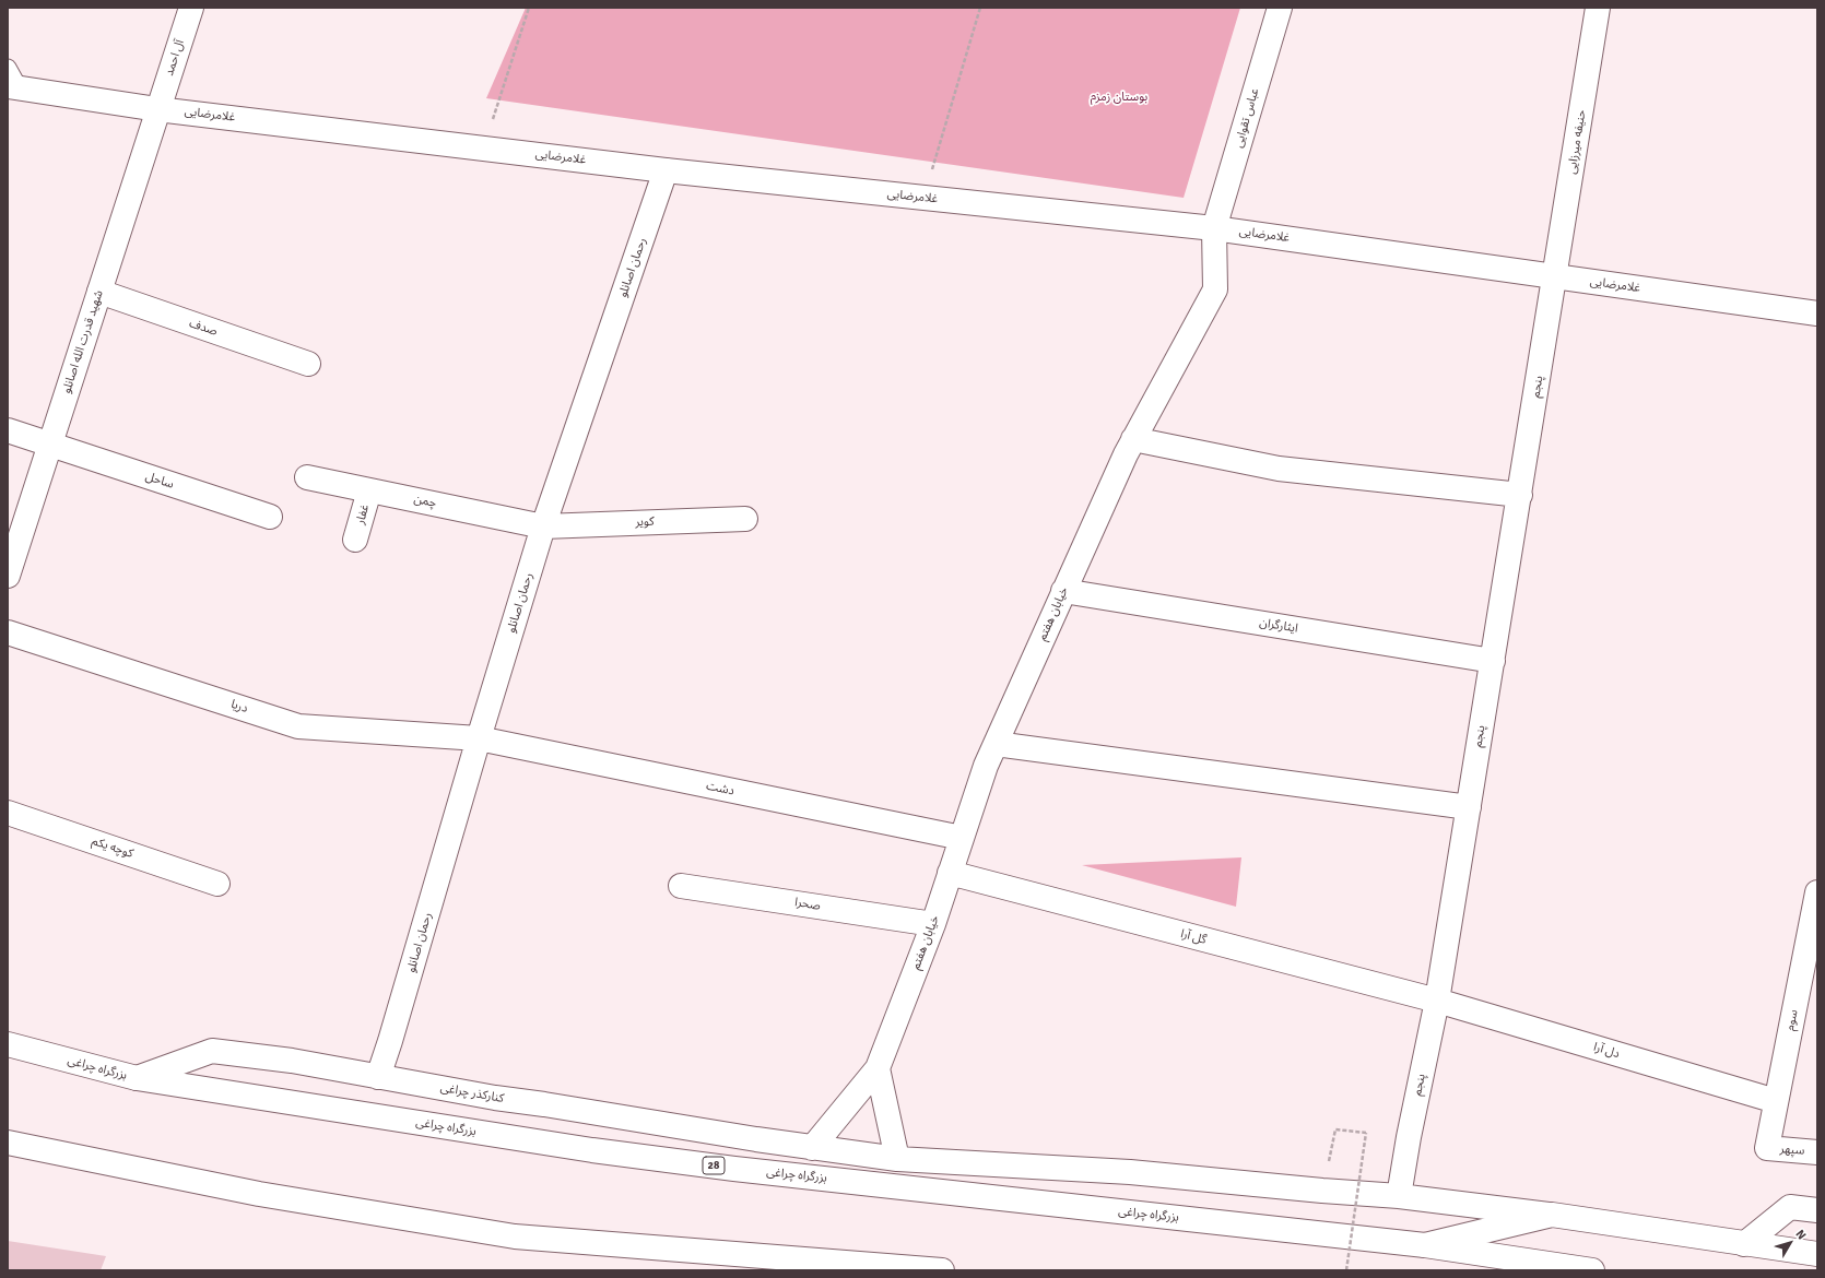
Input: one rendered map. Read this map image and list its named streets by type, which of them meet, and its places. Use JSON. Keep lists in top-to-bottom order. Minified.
{"streets":{"main road":["آل احمد","غلامرضایی","عباس تقوایی","حنیفه میرزایی","رحمان اصانلو","صدف","شهید قدرت الله اصانلو","پنجم","ساحل","چمن","غفار","کویر","خیابان هفتم","ایثارگران","دریا","دشت","کوچه یکم","صحرا","گل آرا","سوم","دل آرا","بزرگراه چراغی","کنارکذر چراغی","سپهر","28"]},"crossings":[["آل احمد","غلامرضایی"],["آل احمد","شهید قدرت الله اصانلو"],["غلامرضایی","عباس تقوایی"],["غلامرضایی","حنیفه میرزایی"],["غلامرضایی","رحمان اصانلو"],["غلامرضایی","شهید قدرت الله اصانلو"],["غلامرضایی","پنجم"],["غلامرضایی","خیابان هفتم"],["عباس تقوایی","خیابان هفتم"],["حنیفه میرزایی","پنجم"],["رحمان اصانلو","چمن"],["رحمان اصانلو","کویر"],["رحمان اصانلو","دریا"],["رحمان اصانلو","دشت"],["رحمان اصانلو","کنارکذر چراغی"],["صدف","شهید قدرت الله اصانلو"],["شهید قدرت الله اصانلو","ساحل"],["پنجم","ایثارگران"],["پنجم","گل آرا"],["پنجم","دل آرا"],["پنجم","کنارکذر چراغی"],["چمن","غفار"],["چمن","کویر"],["خیابان هفتم","ایثارگران"],["خیابان هفتم","دشت"],["خیابان هفتم","صحرا"],["خیابان هفتم","گل آرا"],["دریا","دشت"],["گل آرا","دل آرا"],["سوم","دل آرا"],["سوم","سپهر"],["بزرگراه چراغی","کنارکذر چراغی"]],"parks":["بوستان زمزم"],"north":"top right"}
